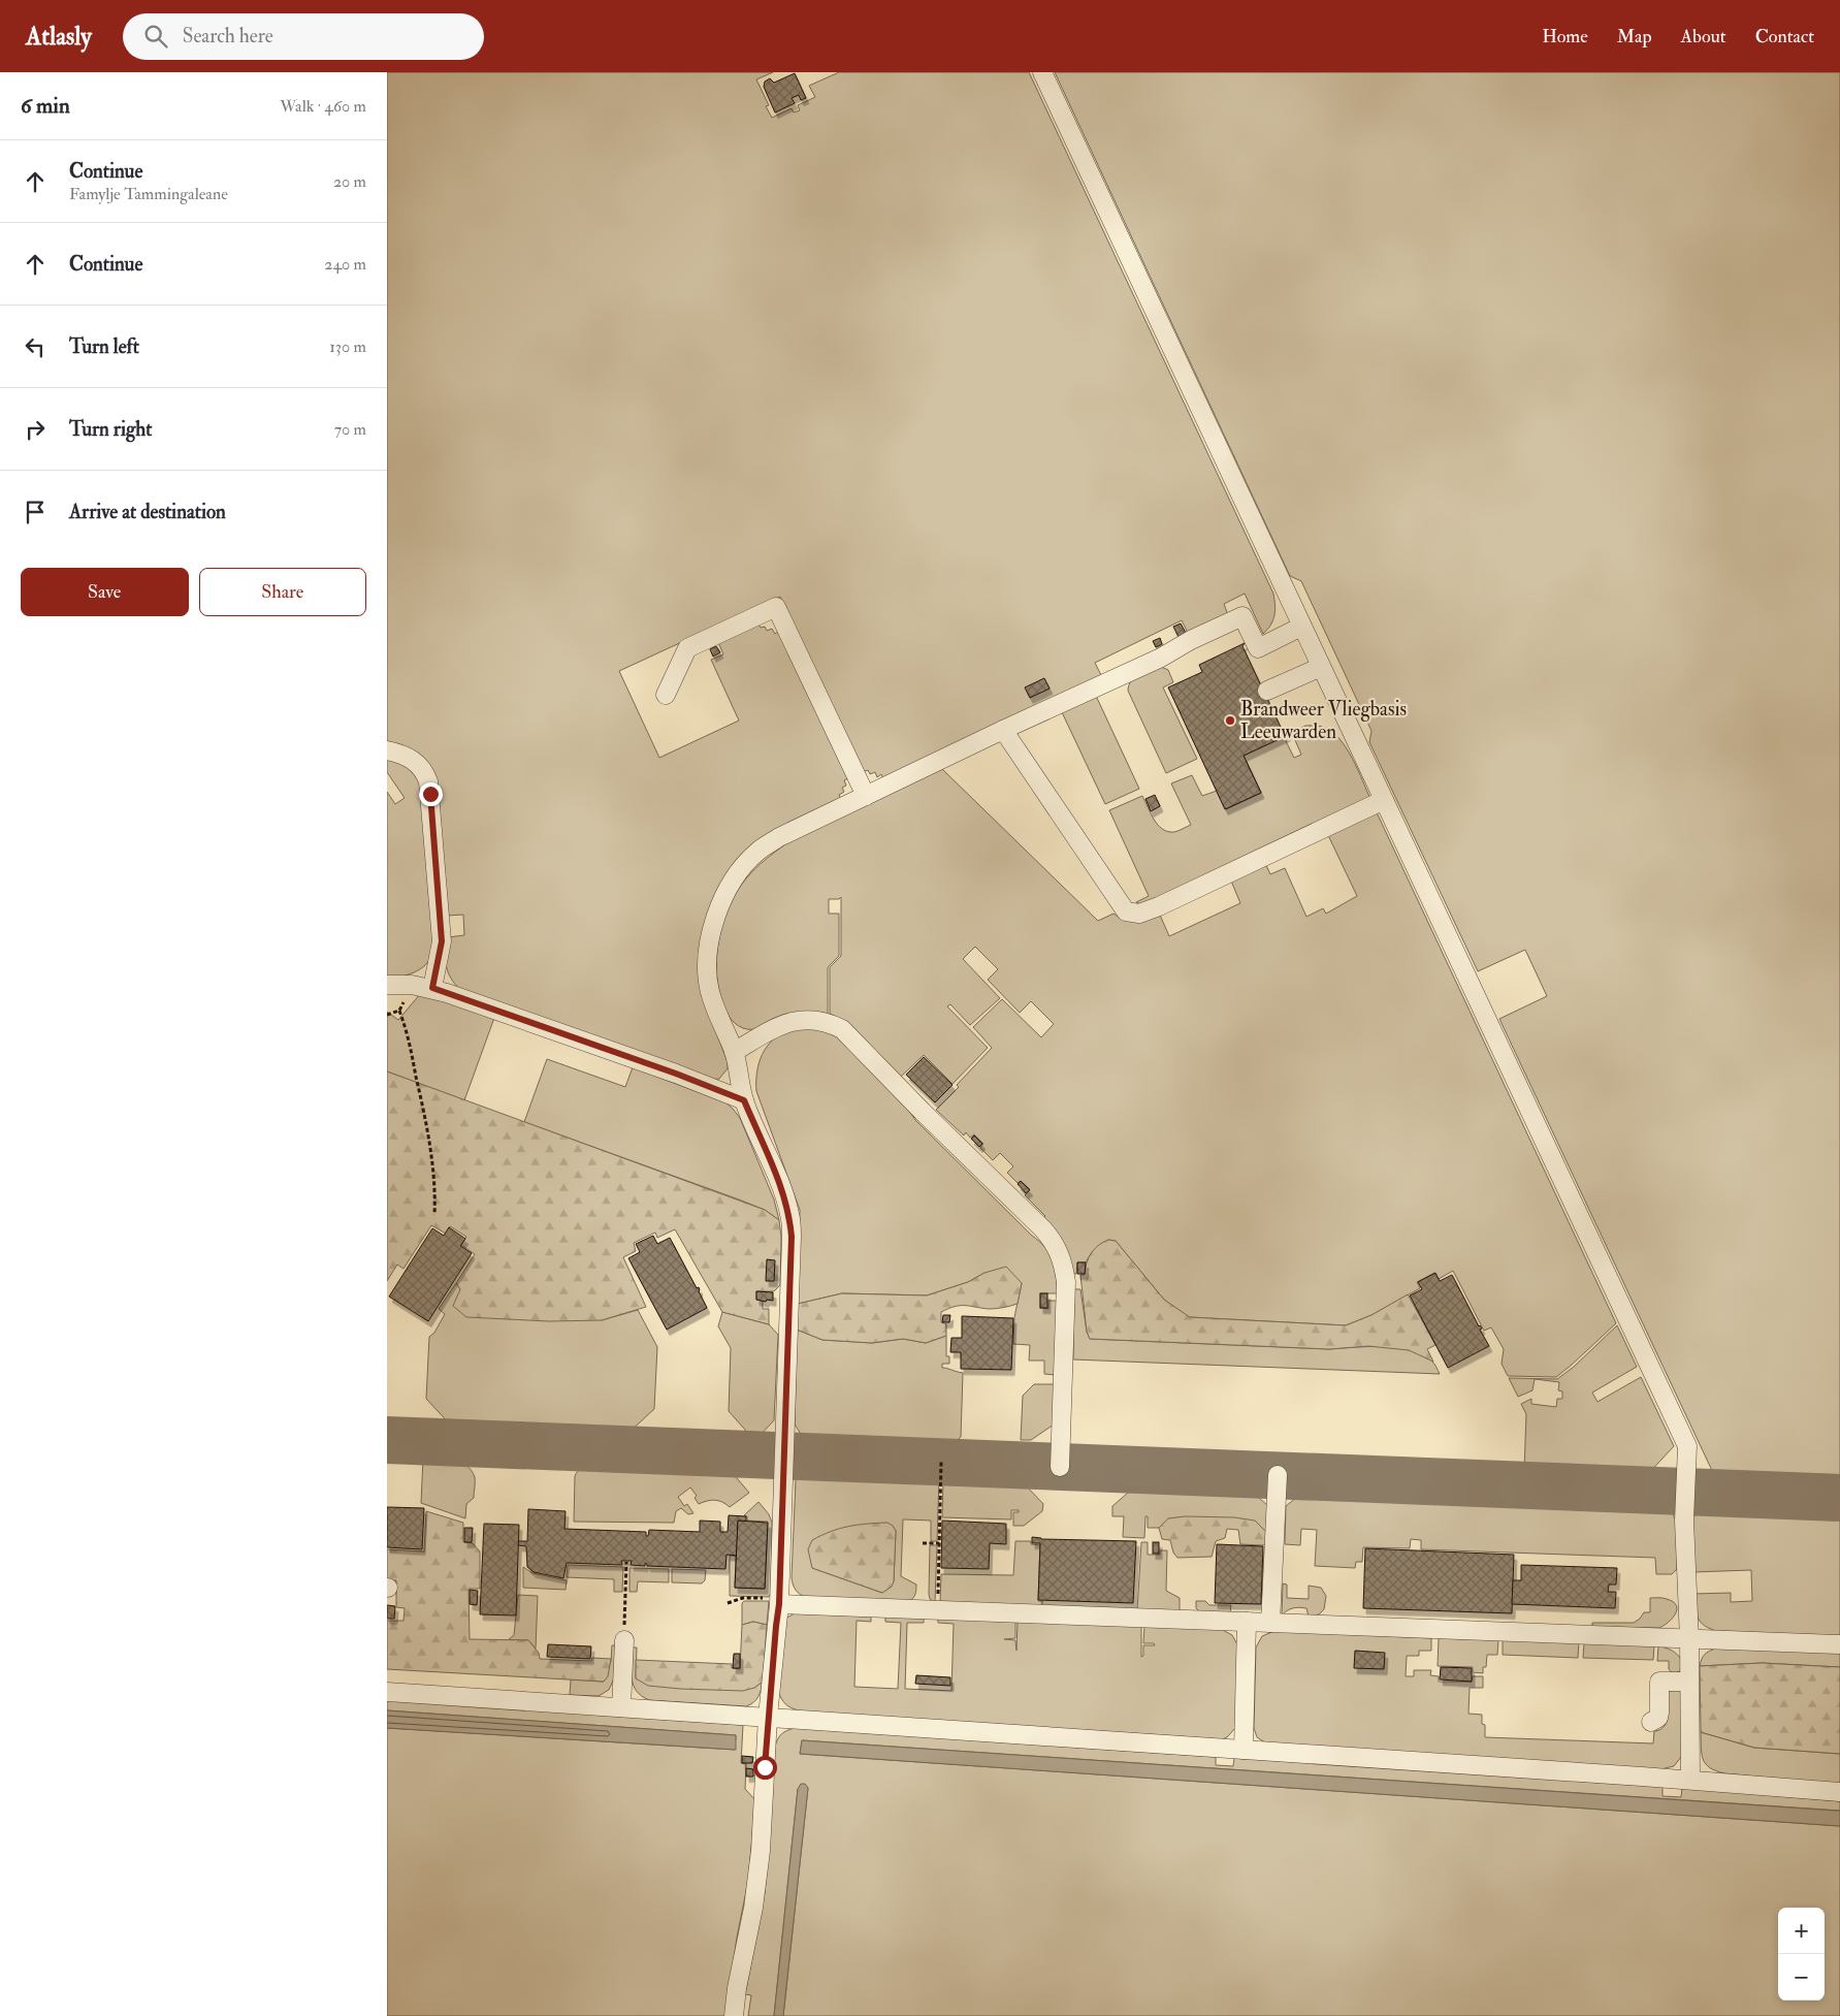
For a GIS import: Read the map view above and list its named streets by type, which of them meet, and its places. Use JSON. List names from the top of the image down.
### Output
{
  "places": ["Brandweer Vliegbasis Leeuwarden"],
  "page": {
    "header": "Atlasly",
    "search": "Search here",
    "nav": [
      "Home",
      "Map",
      "About",
      "Contact"
    ],
    "heading": ["6 min", "Walk · 460 m"],
    "list": [
      ["Continue", "Famylje Tammingaleane", "20 m"],
      ["Continue", "240 m"],
      ["Turn left", "130 m"],
      ["Turn right", "70 m"],
      "Arrive at destination"
    ],
    "buttons": ["Save", "Share"],
    "map_buttons": ["+", "−"]
  }
}
